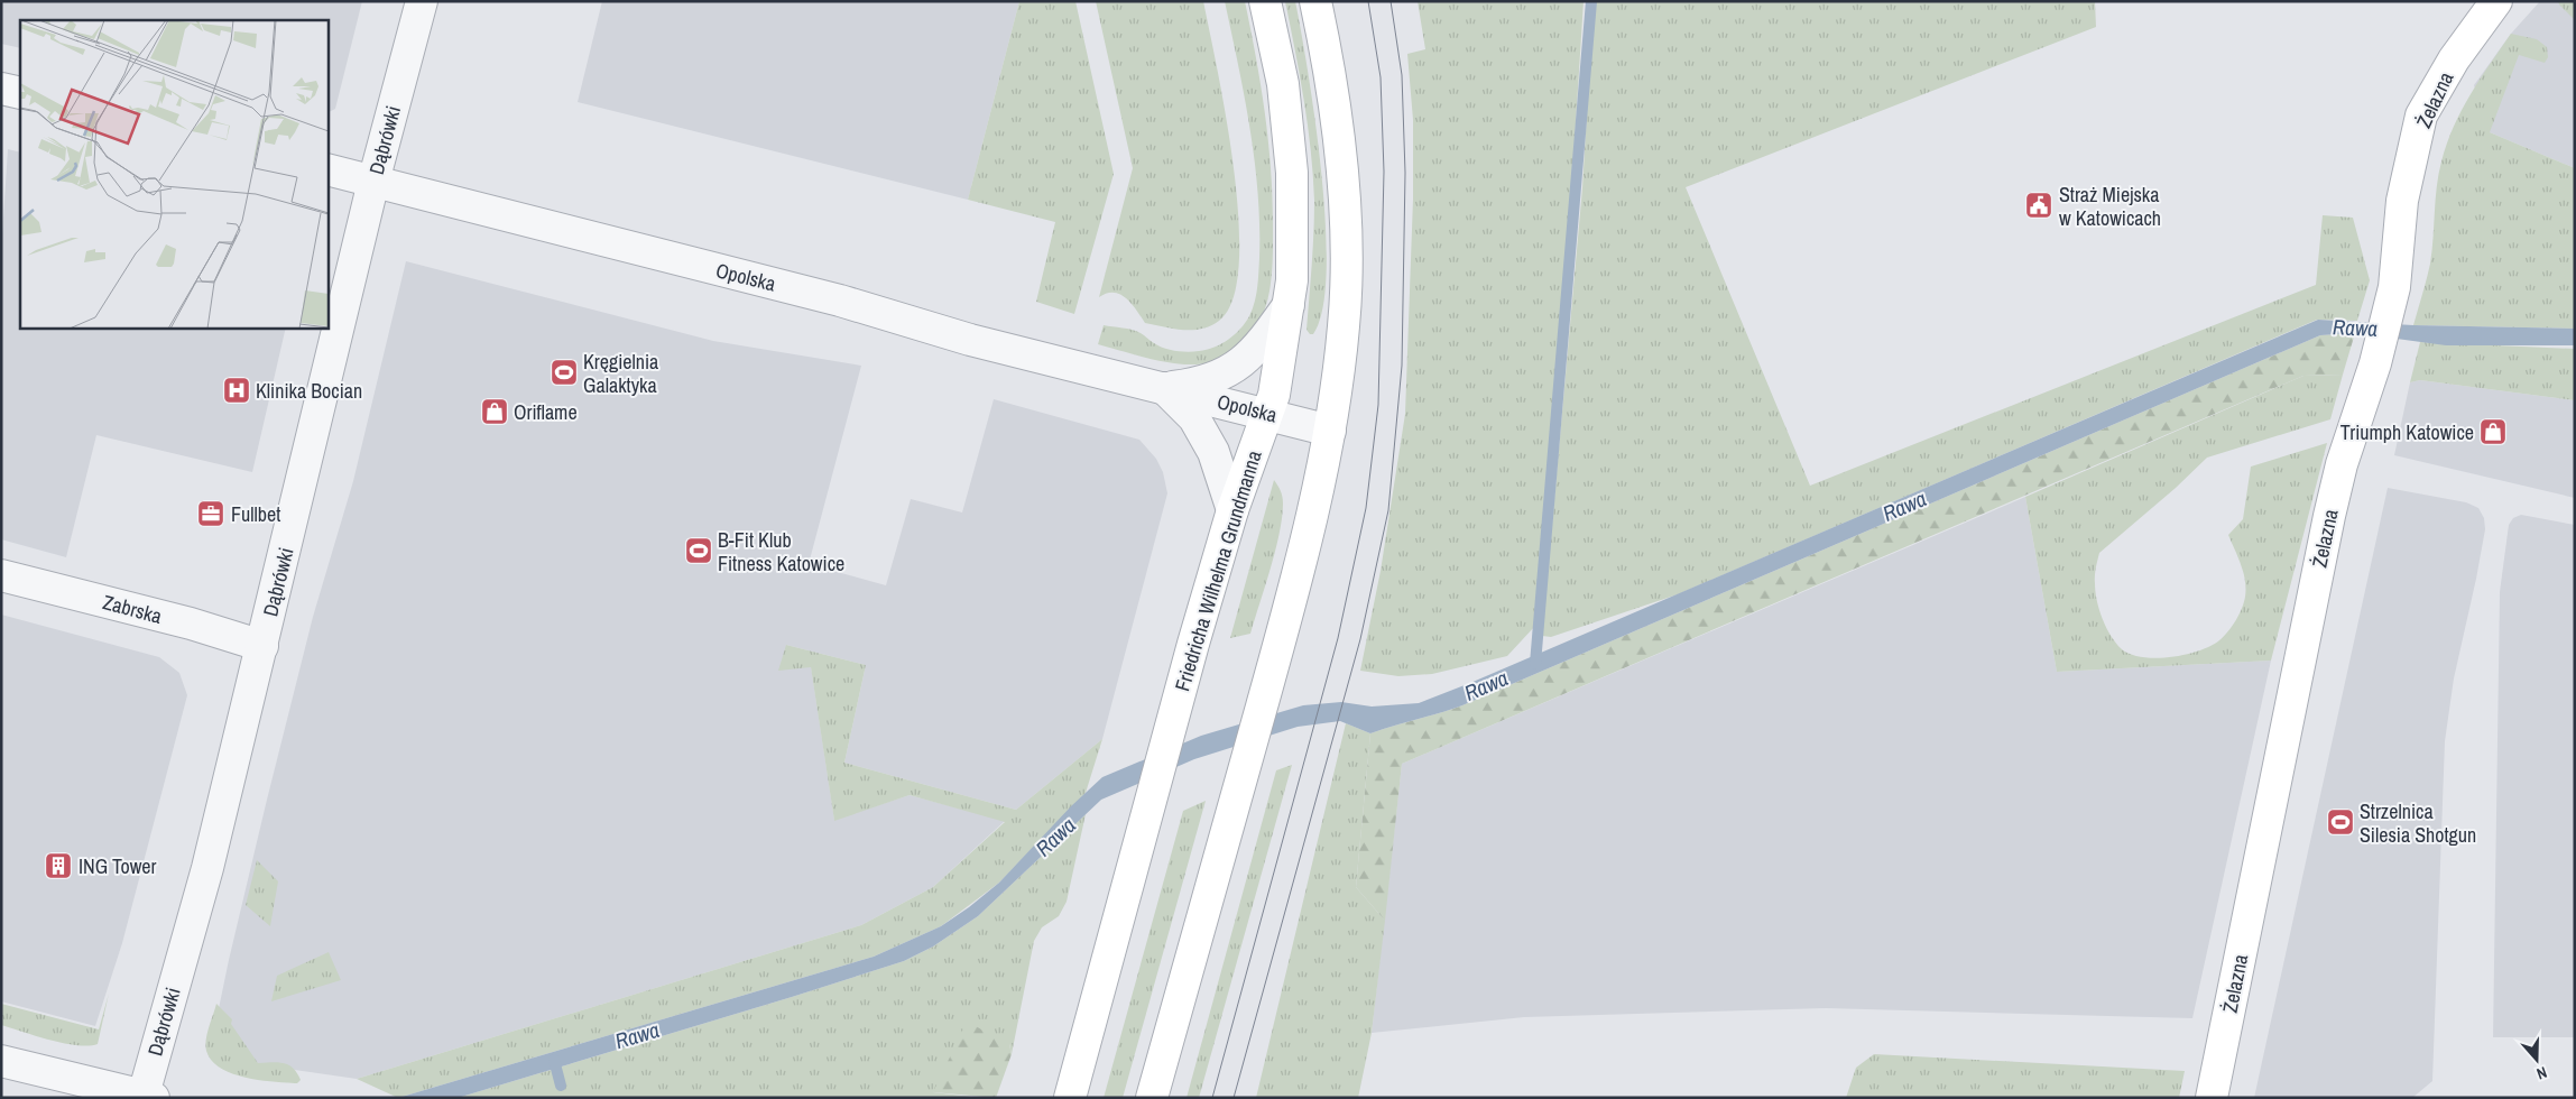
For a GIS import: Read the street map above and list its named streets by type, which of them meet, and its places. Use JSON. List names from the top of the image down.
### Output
{
  "streets": {
    "main road": ["Żelazna", "Friedricha Wilhelma Grundmanna"],
    "street": ["Dąbrówki", "Opolska", "Zabrska"]
  },
  "crossings": [
    ["Dąbrówki", "Opolska"],
    ["Dąbrówki", "Zabrska"],
    ["Opolska", "Friedricha Wilhelma Grundmanna"]
  ],
  "water": ["Rawa"],
  "places": {
    "public building": ["Straż Miejska w Katowicach"],
    "sports": ["Kręgielnia Galaktyka", "B-Fit Klub Fitness Katowice", "Strzelnica Silesia Shotgun"],
    "hospital": ["Klinika Bocian"],
    "shop": ["Oriflame", "Triumph Katowice"],
    "office": ["Fullbet"],
    "building": ["ING Tower"]
  },
  "north": "bottom"
}
